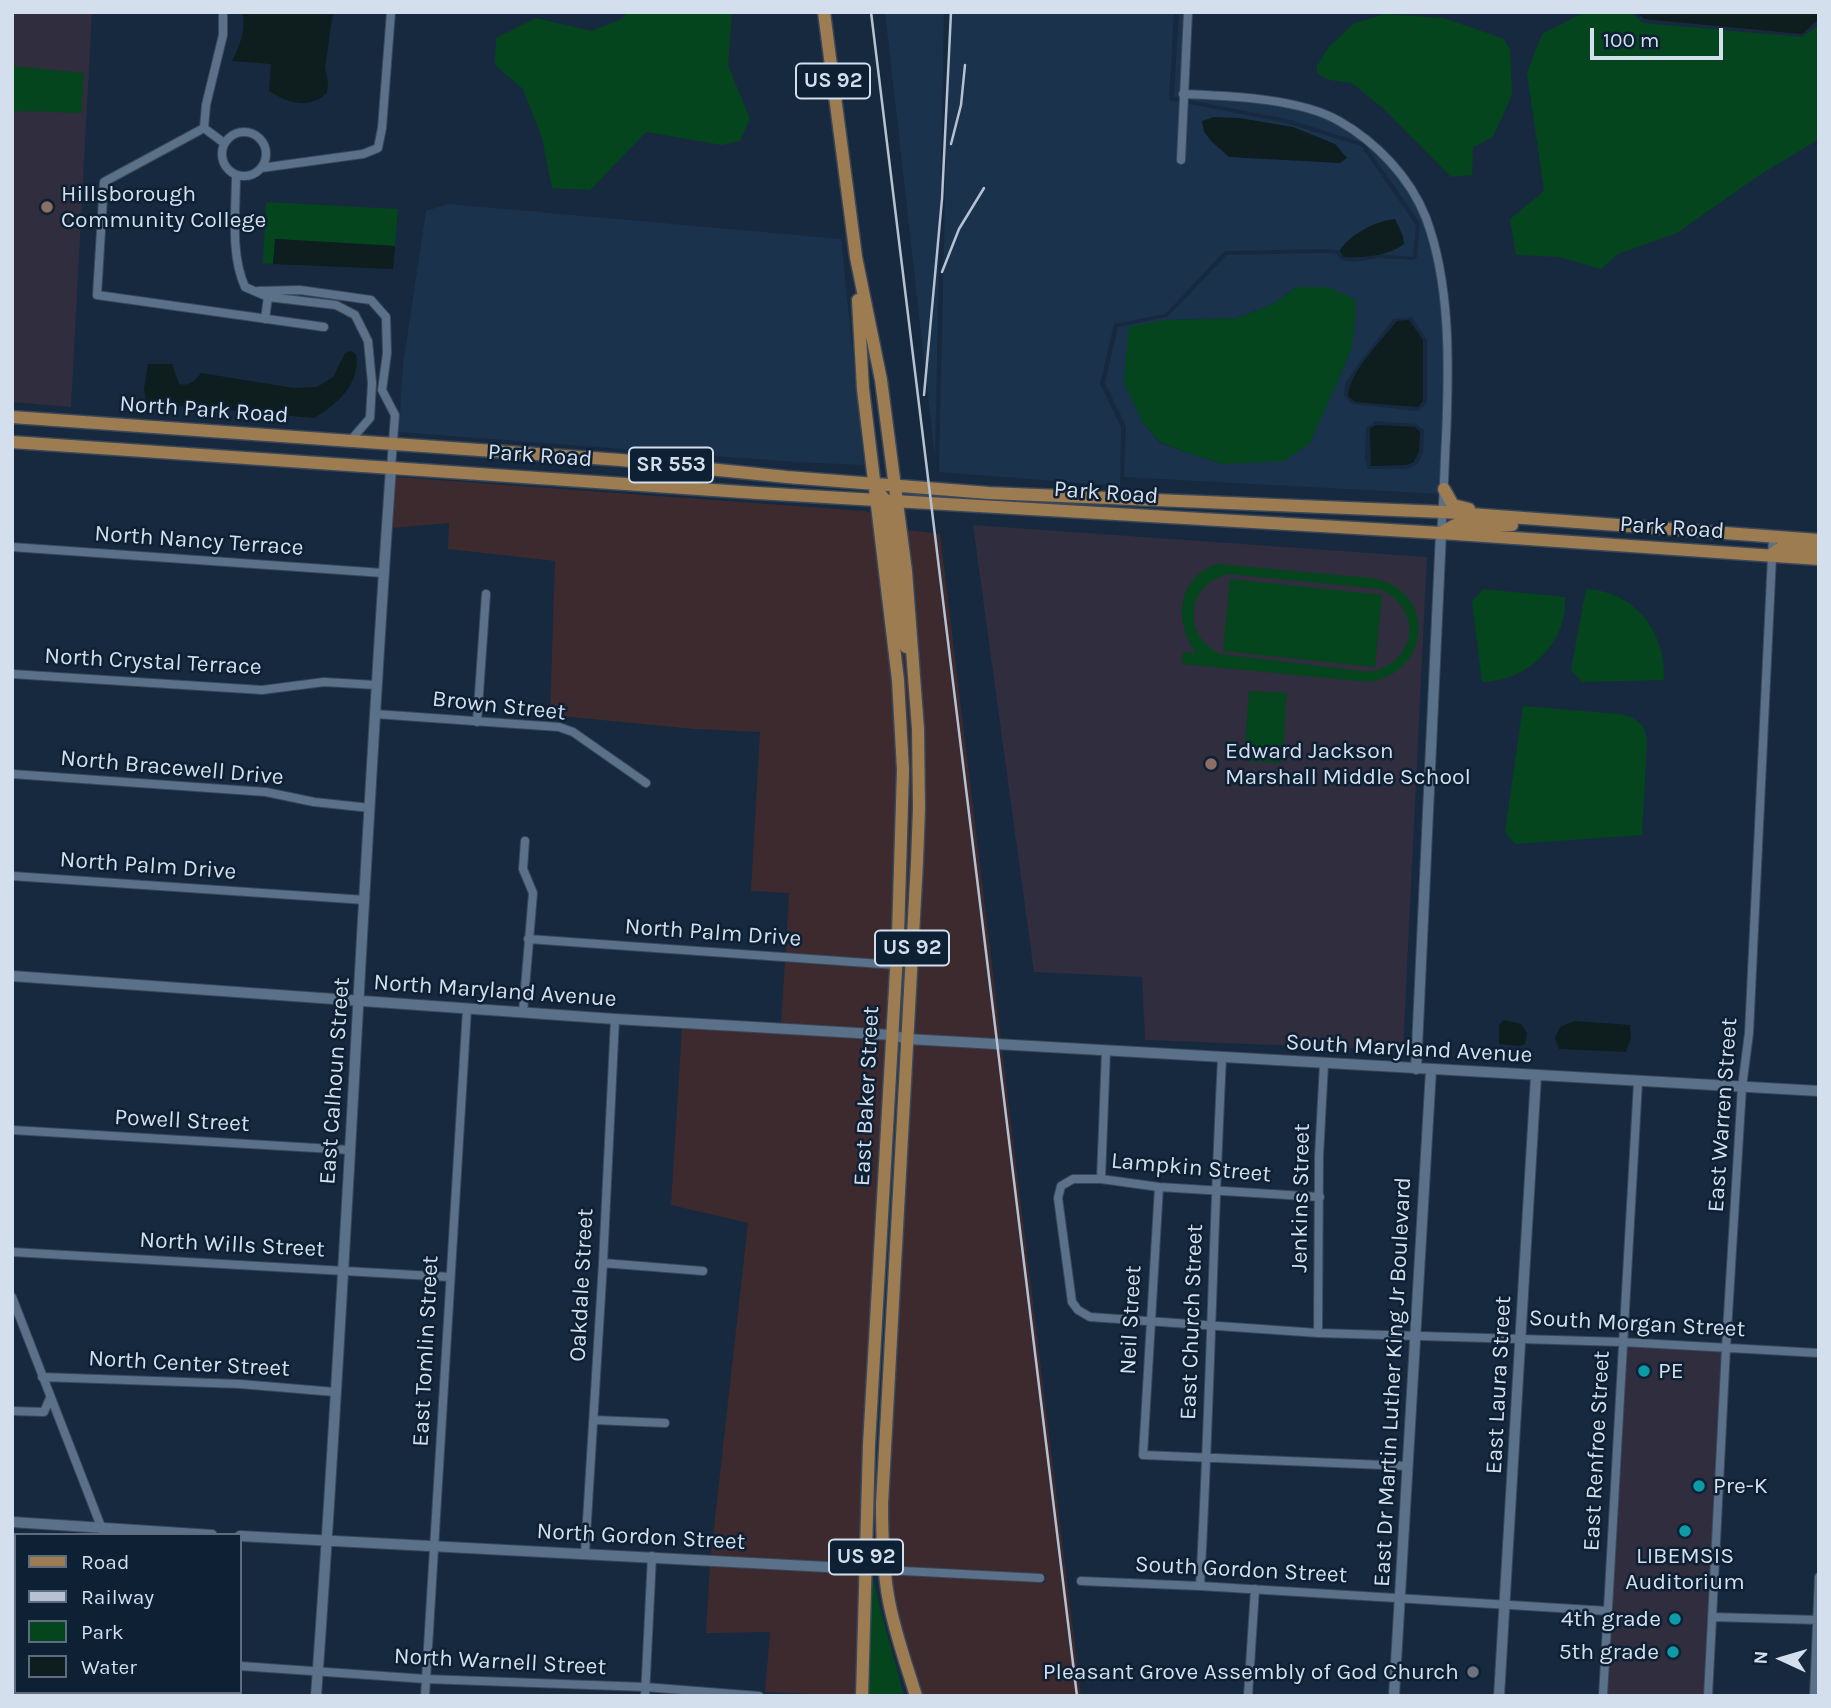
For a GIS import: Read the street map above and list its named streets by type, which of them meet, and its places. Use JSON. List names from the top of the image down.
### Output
{
  "streets": {
    "main road": [
      "US 92",
      "North Park Road",
      "Park Road",
      "SR 553",
      "East Baker Street"
    ],
    "street": [
      "North Nancy Terrace",
      "North Crystal Terrace",
      "Brown Street",
      "North Bracewell Drive",
      "North Palm Drive",
      "North Maryland Avenue",
      "South Maryland Avenue",
      "East Calhoun Street",
      "East Warren Street",
      "Powell Street",
      "Lampkin Street",
      "Jenkins Street",
      "North Wills Street",
      "Oakdale Street",
      "Neil Street",
      "East Church Street",
      "South Morgan Street",
      "East Tomlin Street",
      "North Center Street",
      "East Dr Martin Luther King Jr Boulevard",
      "East Laura Street",
      "East Renfroe Street",
      "North Gordon Street",
      "South Gordon Street",
      "North Warnell Street"
    ]
  },
  "crossings": [
    ["US 92", "Park Road"],
    ["US 92", "East Baker Street"],
    ["US 92", "North Gordon Street"],
    ["North Park Road", "Park Road"],
    ["North Park Road", "East Calhoun Street"],
    ["Park Road", "East Calhoun Street"],
    ["Park Road", "East Baker Street"],
    ["Park Road", "East Warren Street"],
    ["North Nancy Terrace", "East Calhoun Street"],
    ["North Crystal Terrace", "East Calhoun Street"],
    ["Brown Street", "East Calhoun Street"],
    ["North Bracewell Drive", "East Calhoun Street"],
    ["North Palm Drive", "East Calhoun Street"],
    ["North Palm Drive", "East Baker Street"],
    ["North Maryland Avenue", "South Maryland Avenue"],
    ["North Maryland Avenue", "East Calhoun Street"],
    ["North Maryland Avenue", "East Baker Street"],
    ["North Maryland Avenue", "Oakdale Street"],
    ["North Maryland Avenue", "East Tomlin Street"],
    ["South Maryland Avenue", "East Baker Street"],
    ["South Maryland Avenue", "East Warren Street"],
    ["South Maryland Avenue", "Jenkins Street"],
    ["South Maryland Avenue", "East Church Street"],
    ["South Maryland Avenue", "East Dr Martin Luther King Jr Boulevard"],
    ["South Maryland Avenue", "East Laura Street"],
    ["South Maryland Avenue", "East Renfroe Street"],
    ["East Calhoun Street", "Powell Street"],
    ["East Calhoun Street", "North Wills Street"],
    ["East Calhoun Street", "North Center Street"],
    ["East Calhoun Street", "North Gordon Street"],
    ["East Calhoun Street", "North Warnell Street"],
    ["East Baker Street", "North Gordon Street"],
    ["East Warren Street", "South Morgan Street"],
    ["Lampkin Street", "Jenkins Street"],
    ["Lampkin Street", "Neil Street"],
    ["Lampkin Street", "East Church Street"],
    ["Lampkin Street", "South Morgan Street"],
    ["Jenkins Street", "South Morgan Street"],
    ["North Wills Street", "East Tomlin Street"],
    ["Oakdale Street", "North Gordon Street"],
    ["Neil Street", "East Church Street"],
    ["Neil Street", "South Morgan Street"],
    ["East Church Street", "South Morgan Street"],
    ["East Church Street", "South Gordon Street"],
    ["South Morgan Street", "East Dr Martin Luther King Jr Boulevard"],
    ["South Morgan Street", "East Laura Street"],
    ["South Morgan Street", "East Renfroe Street"],
    ["East Tomlin Street", "North Gordon Street"],
    ["East Tomlin Street", "North Warnell Street"],
    ["East Dr Martin Luther King Jr Boulevard", "South Gordon Street"],
    ["East Laura Street", "South Gordon Street"],
    ["East Renfroe Street", "South Gordon Street"]
  ],
  "places": [
    "Hillsborough Community College",
    "Edward Jackson Marshall Middle School",
    "PE",
    "Pre-K",
    "LIBEMSIS Auditorium",
    "4th grade",
    "5th grade",
    "Pleasant Grove Assembly of God Church"
  ],
  "legend": [
    "Road",
    "Railway",
    "Park",
    "Water"
  ],
  "scale_bar": "100 m",
  "north": "left"
}
